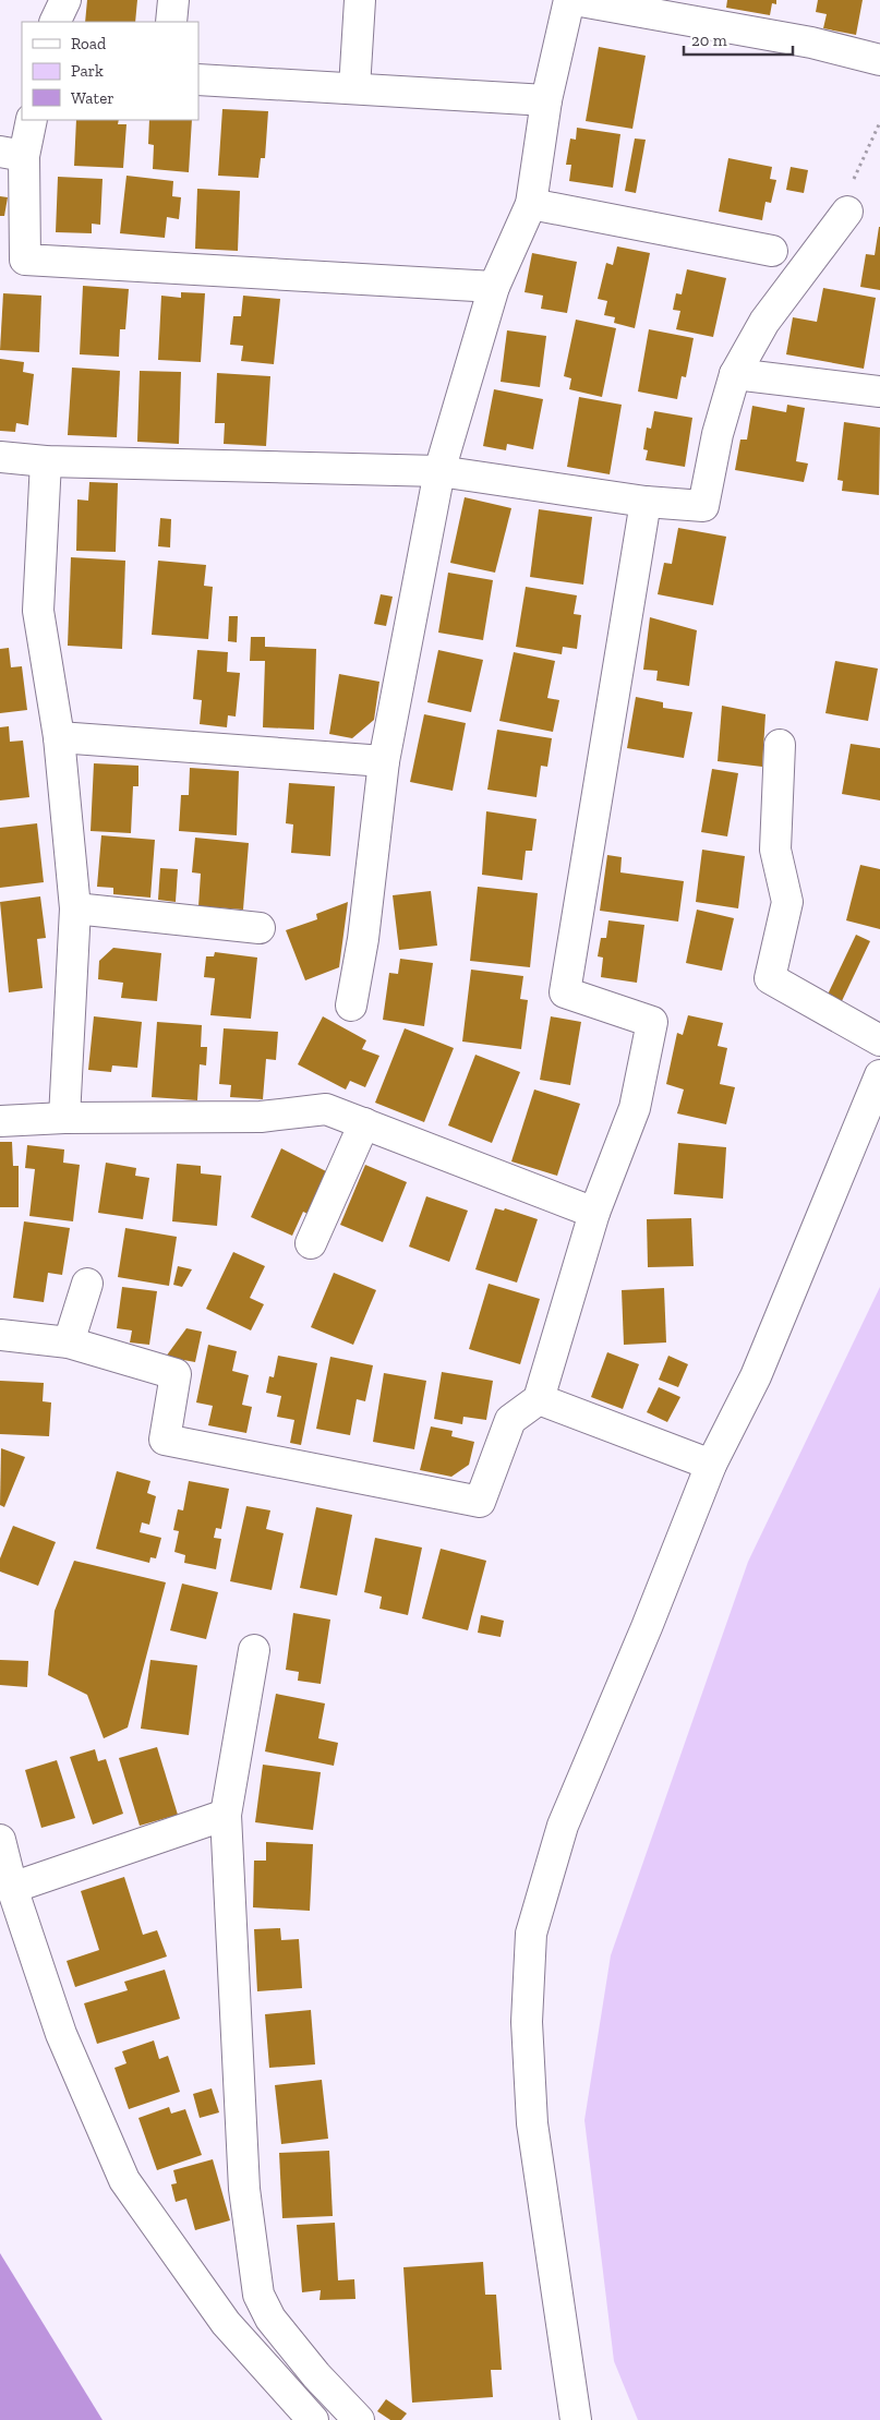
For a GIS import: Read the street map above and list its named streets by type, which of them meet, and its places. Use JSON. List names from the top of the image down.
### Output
{
  "legend": ["Road", "Park", "Water"],
  "scale_bar": "20 m"
}
